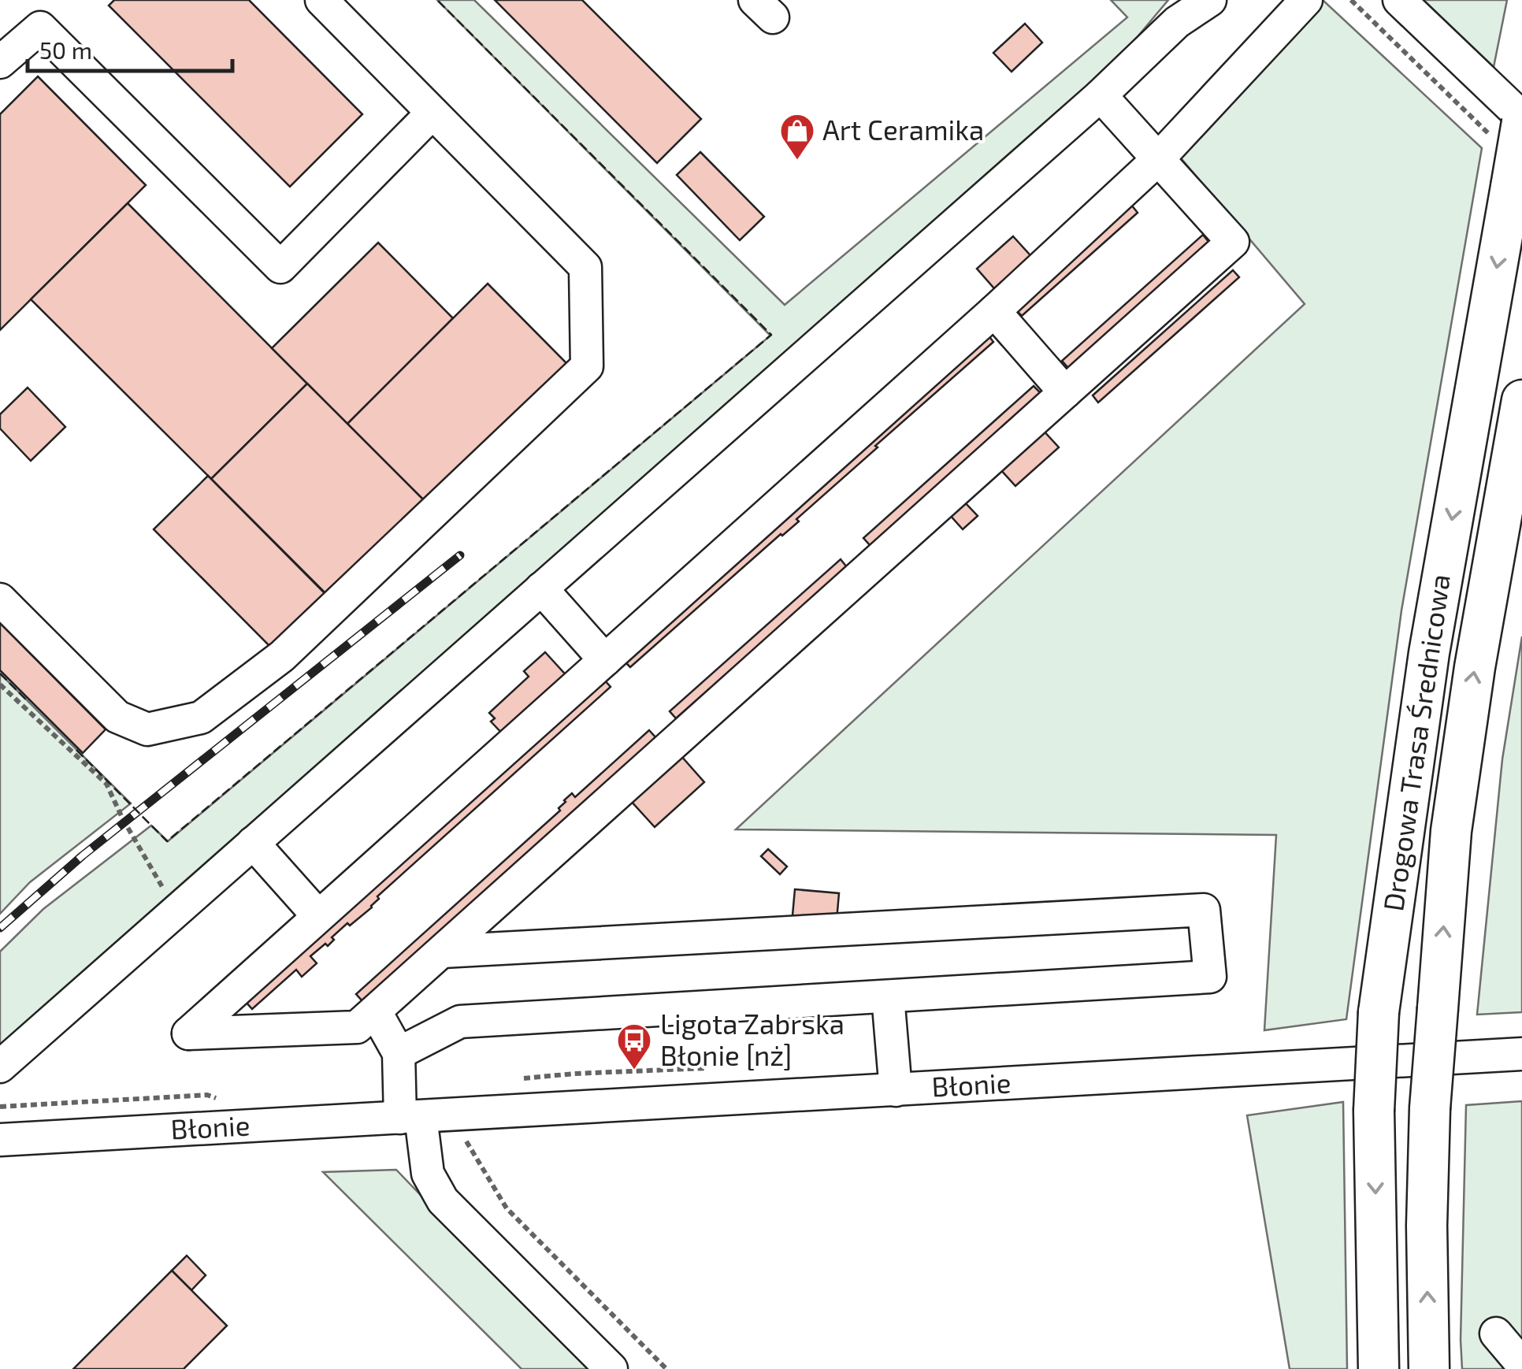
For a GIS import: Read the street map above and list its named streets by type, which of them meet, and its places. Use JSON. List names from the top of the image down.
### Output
{
  "streets": {
    "main road": ["Drogowa Trasa Średnicowa"],
    "street": ["Błonie"]
  },
  "places": {
    "shop": ["Art Ceramika"],
    "bus stop": ["Ligota Zabrska Błonie [nż]"]
  },
  "scale_bar": "50 m"
}
